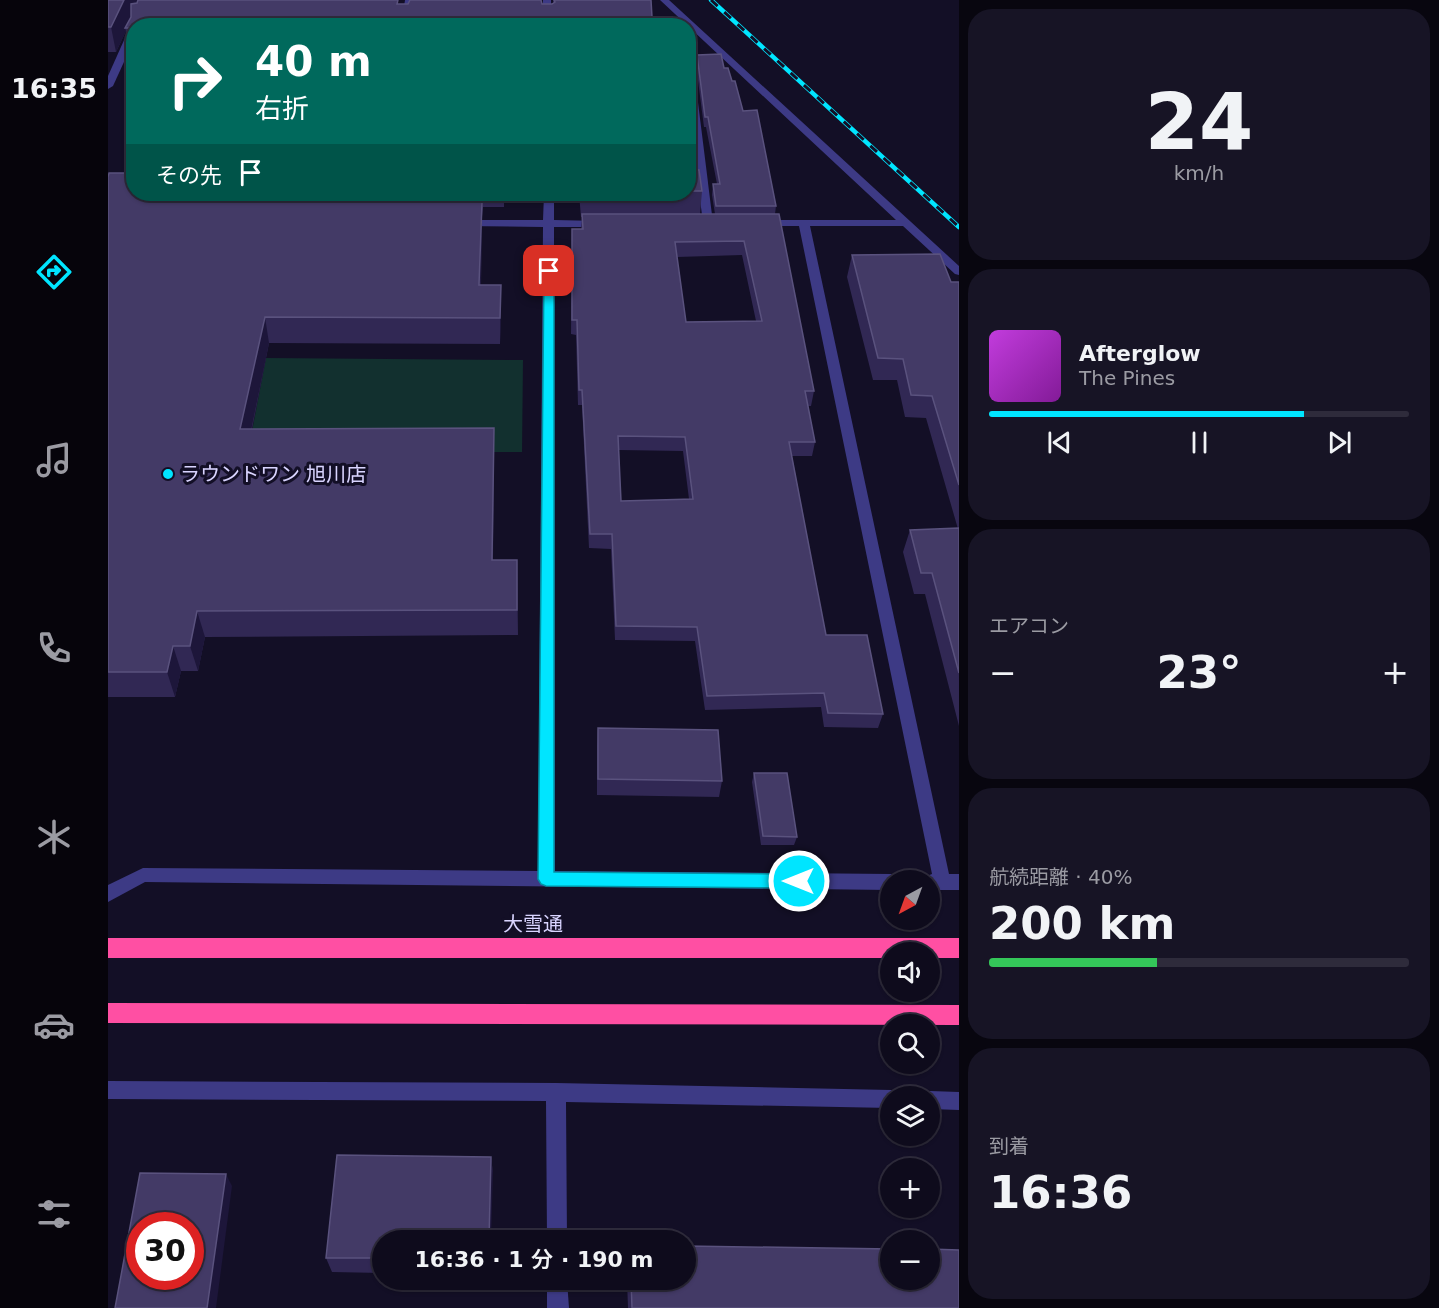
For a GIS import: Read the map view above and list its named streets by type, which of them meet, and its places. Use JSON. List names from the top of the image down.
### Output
{
  "streets": {
    "highway": ["大雪通"]
  },
  "places": ["ラウンドワン 旭川店"],
  "north": "bottom left",
  "page": {
    "tabs": "16:35",
    "tile": [
      ["24", "km/h"],
      "エアコン",
      ["航続距離 · 40%", "200 km"],
      ["到着", "16:36"]
    ],
    "turn": ["40 m", "右折"],
    "then": "その先",
    "song": ["Afterglow", "The Pines"],
    "heat": ["−", "23°", "+"],
    "map_buttons": ["+", "−"],
    "limit": "30",
    "trip": "16:36 · 1 分 · 190 m"
  }
}
